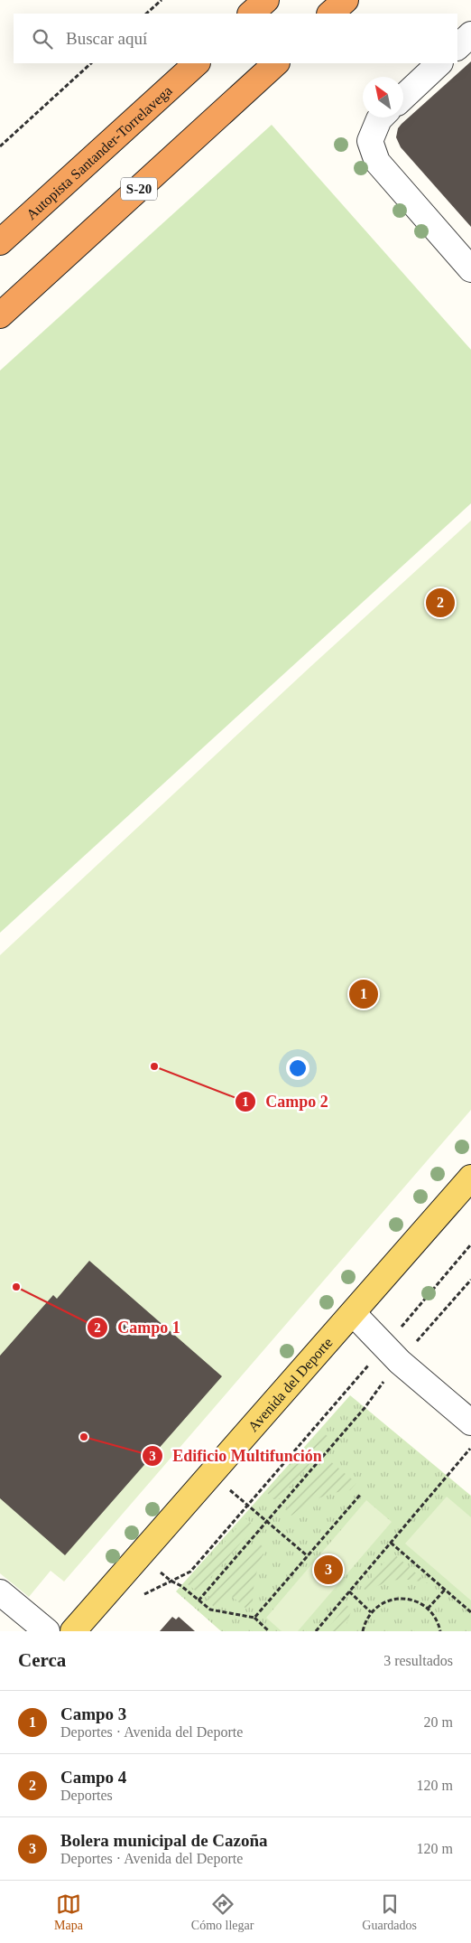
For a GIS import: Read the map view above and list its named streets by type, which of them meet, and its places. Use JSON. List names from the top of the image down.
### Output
{
  "streets": {
    "highway": ["Autopista Santander-Torrelavega", "S-20"],
    "main road": ["Avenida del Deporte"]
  },
  "places": ["Campo 2", "Campo 1", "Edificio Multifunción"],
  "north": "top left",
  "page": {
    "search": "Buscar aquí",
    "pins": ["2", "1", "3"],
    "heading": ["Cerca", "3 resultados"],
    "list": [
      {
        "mark": "1",
        "name": "Campo 3",
        "note": "Deportes · Avenida del Deporte",
        "value": "20 m"
      },
      {
        "mark": "2",
        "name": "Campo 4",
        "note": "Deportes",
        "value": "120 m"
      },
      {
        "mark": "3",
        "name": "Bolera municipal de Cazoña",
        "note": "Deportes · Avenida del Deporte",
        "value": "120 m"
      }
    ],
    "nav": ["Mapa", "Cómo llegar", "Guardados"]
  }
}
